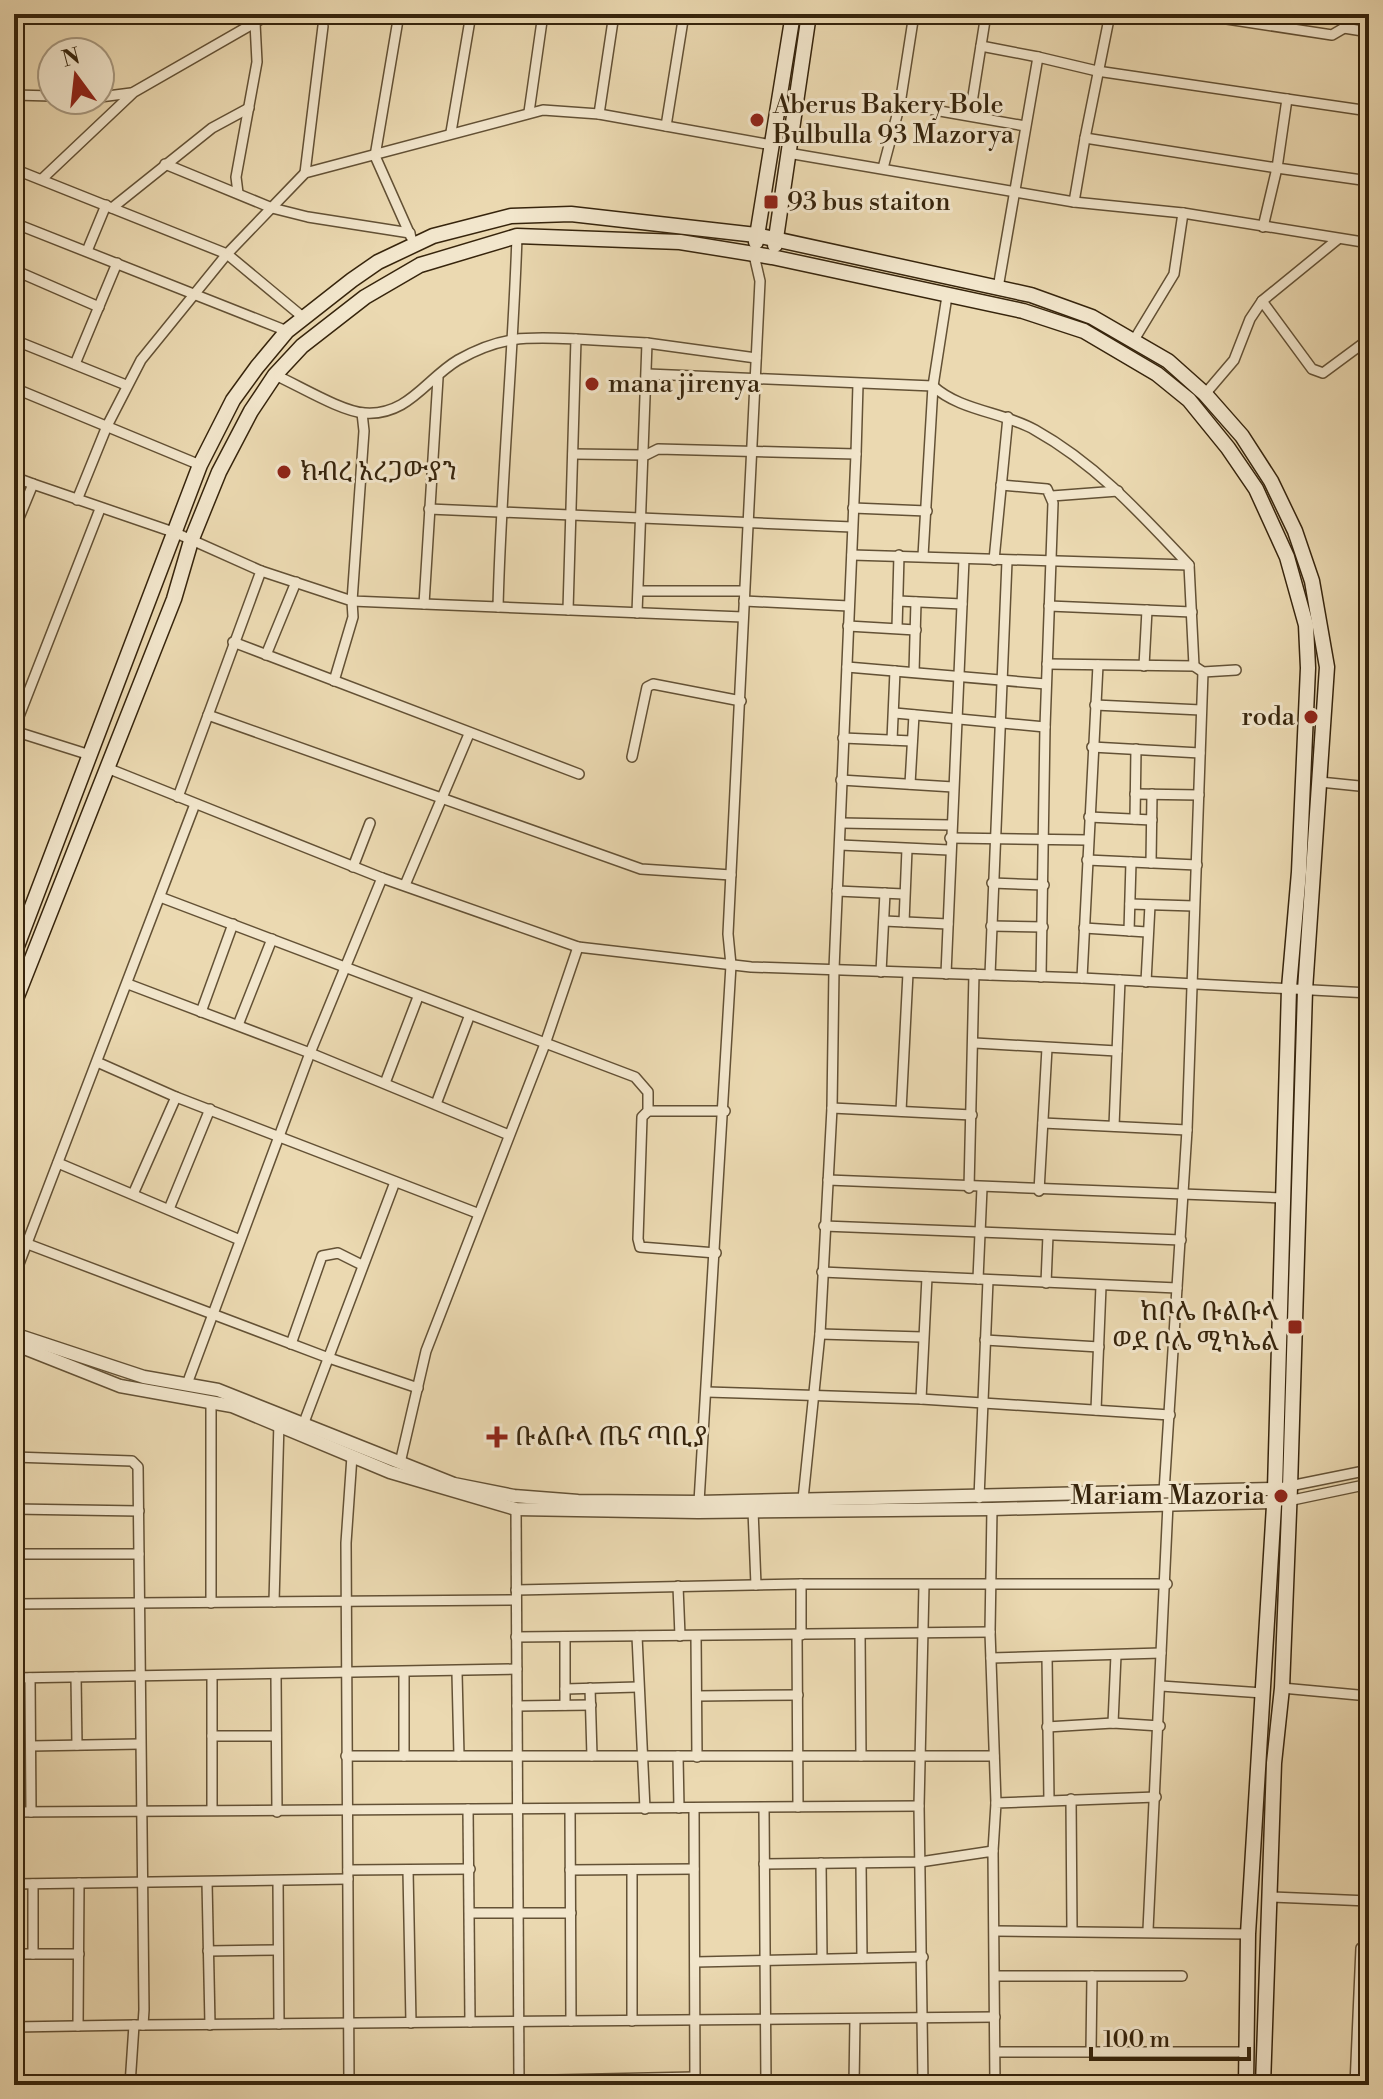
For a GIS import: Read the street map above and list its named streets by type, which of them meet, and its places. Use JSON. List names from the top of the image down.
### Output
{
  "places": {
    "other": [
      "Aberus Bakery Bole Bulbulla 93 Mazorya",
      "mana jirenya",
      "ክብረ አረጋውያን",
      "roda",
      "Mariam Mazoria"
    ],
    "transit": ["93 bus staiton", "ከቦሌ ቡልቡላ ወደ ቦሌ ሚካኤል"],
    "health": ["ቡልቡላ ጤና ጣቢያ"]
  },
  "scale_bar": "100 m",
  "north": "top"
}
